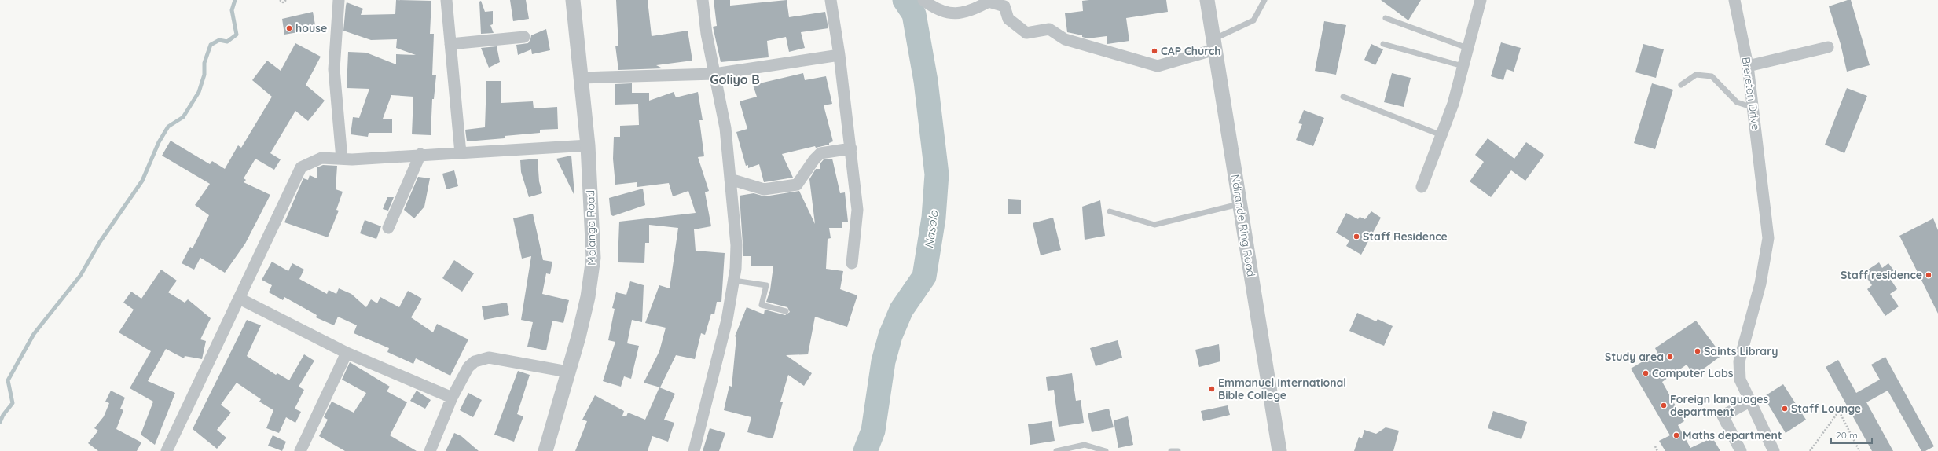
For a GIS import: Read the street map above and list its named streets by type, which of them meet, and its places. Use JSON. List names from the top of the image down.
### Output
{
  "streets": {
    "street": ["Brereton Drive", "Ndirande Ring Road", "Malanga Road"]
  },
  "districts": ["Goliyo B"],
  "water": ["Nasolo"],
  "places": [
    "house",
    "CAP Church",
    "Staff Residence",
    "Staff residence",
    "Saints Library",
    "Study area",
    "Computer Labs",
    "Emmanuel International Bible College",
    "Foreign languages department",
    "Staff Lounge",
    "Maths department"
  ],
  "scale_bar": "20 m"
}
